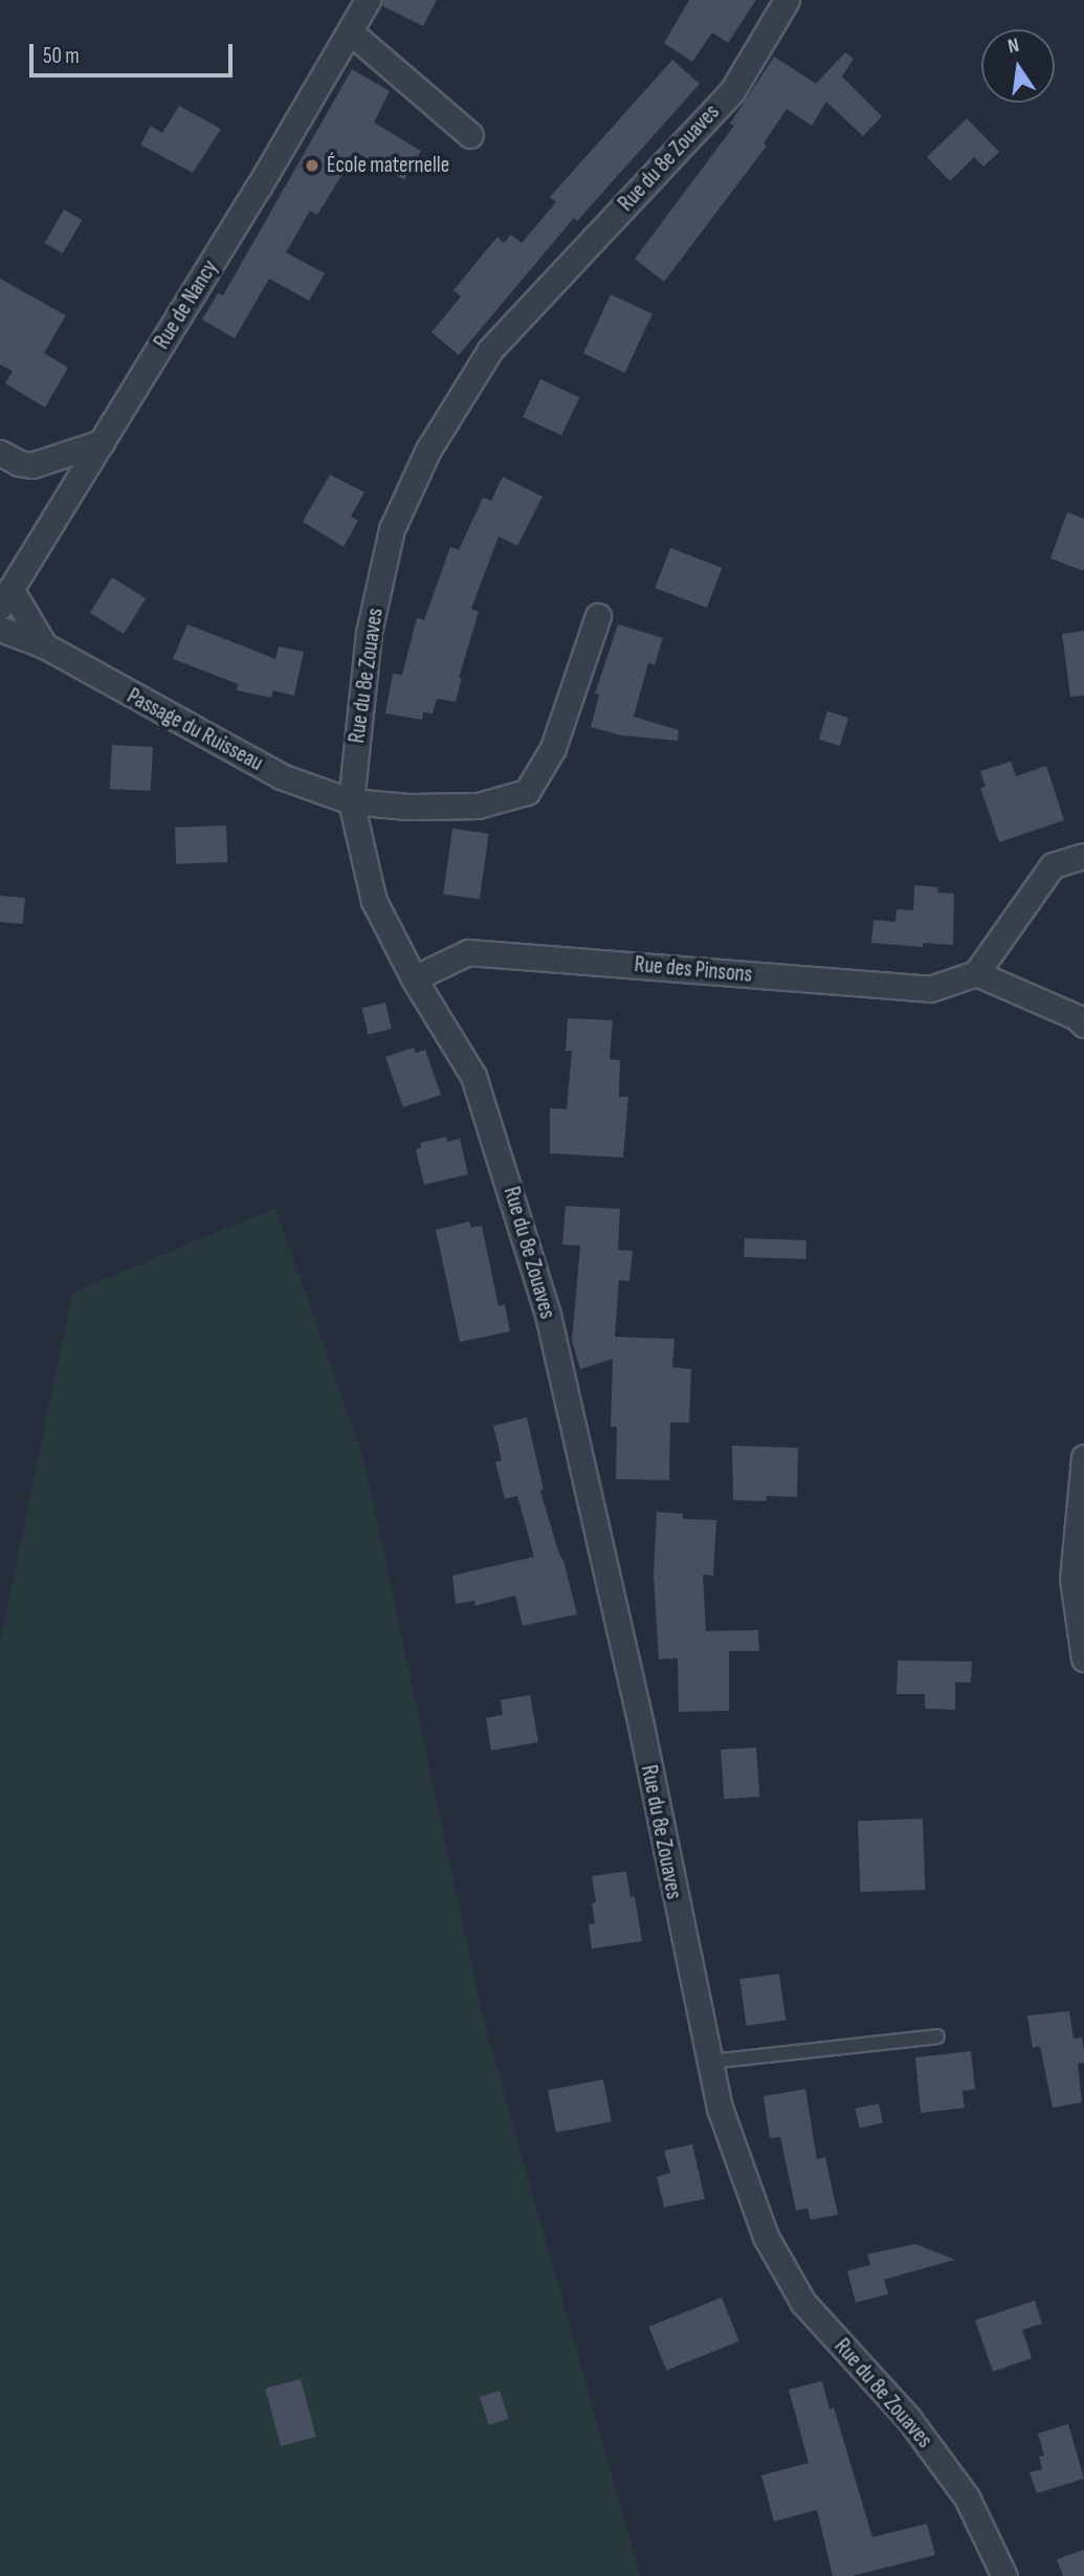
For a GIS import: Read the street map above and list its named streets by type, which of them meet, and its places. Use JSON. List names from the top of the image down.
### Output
{
  "streets": {
    "street": [
      "Rue du 8e Zouaves",
      "Rue de Nancy",
      "Passage du Ruisseau",
      "Rue des Pinsons"
    ]
  },
  "crossings": [
    ["Rue du 8e Zouaves", "Passage du Ruisseau"],
    ["Rue du 8e Zouaves", "Rue des Pinsons"]
  ],
  "places": ["École maternelle"],
  "scale_bar": "50 m",
  "north": "top"
}
